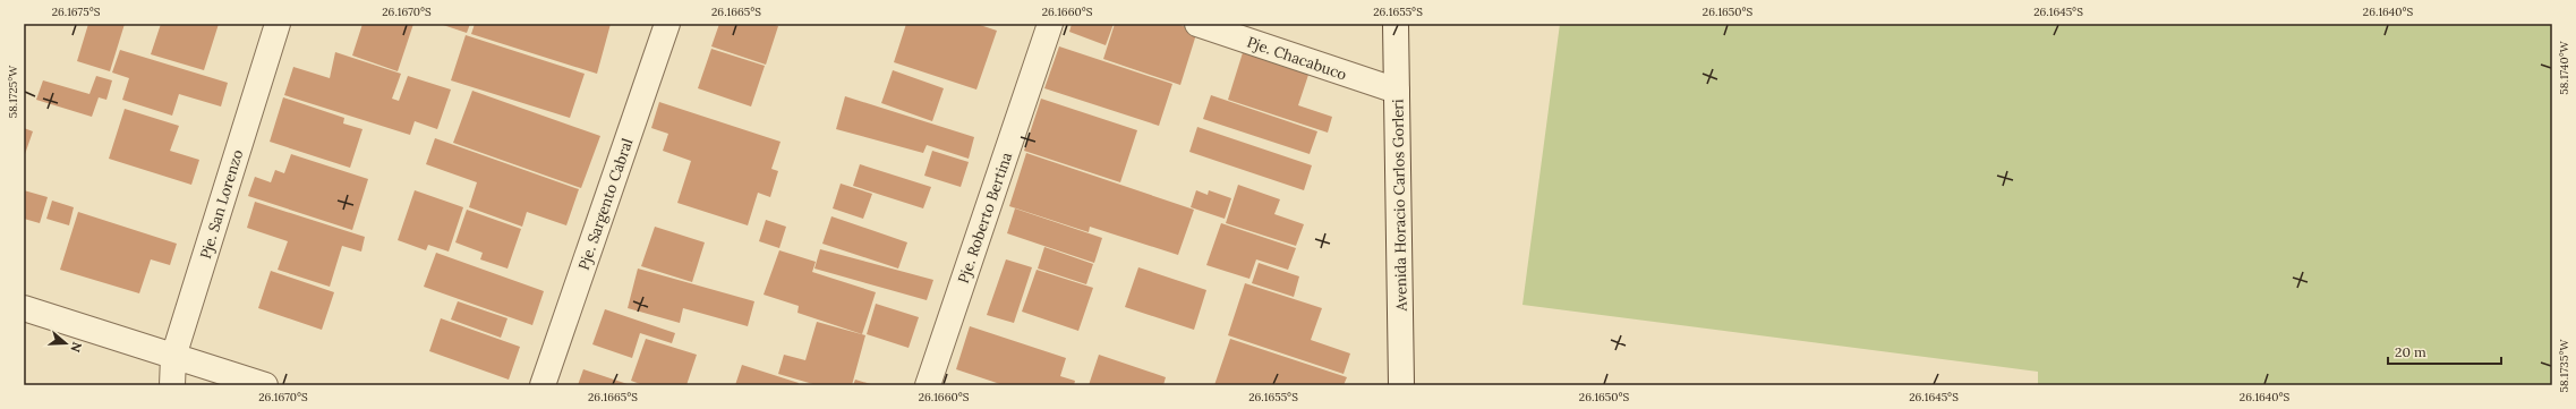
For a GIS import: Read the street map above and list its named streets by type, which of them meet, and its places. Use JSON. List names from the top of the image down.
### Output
{
  "streets": {
    "street": [
      "Pje. Chacabuco",
      "Pje. San Lorenzo",
      "Pje. Sargento Cabral",
      "Avenida Horacio Carlos Gorleri",
      "Pje. Roberto Bertina"
    ]
  },
  "crossings": [
    ["Pje. Chacabuco", "Avenida Horacio Carlos Gorleri"]
  ],
  "scale_bar": "20 m",
  "north": "right",
  "coordinates": [
    "26.1675°S",
    "26.1670°S",
    "26.1665°S",
    "26.1660°S",
    "26.1655°S",
    "26.1650°S",
    "26.1645°S",
    "26.1640°S",
    "58.1740°W",
    "58.1725°W",
    "58.1735°W"
  ]
}
